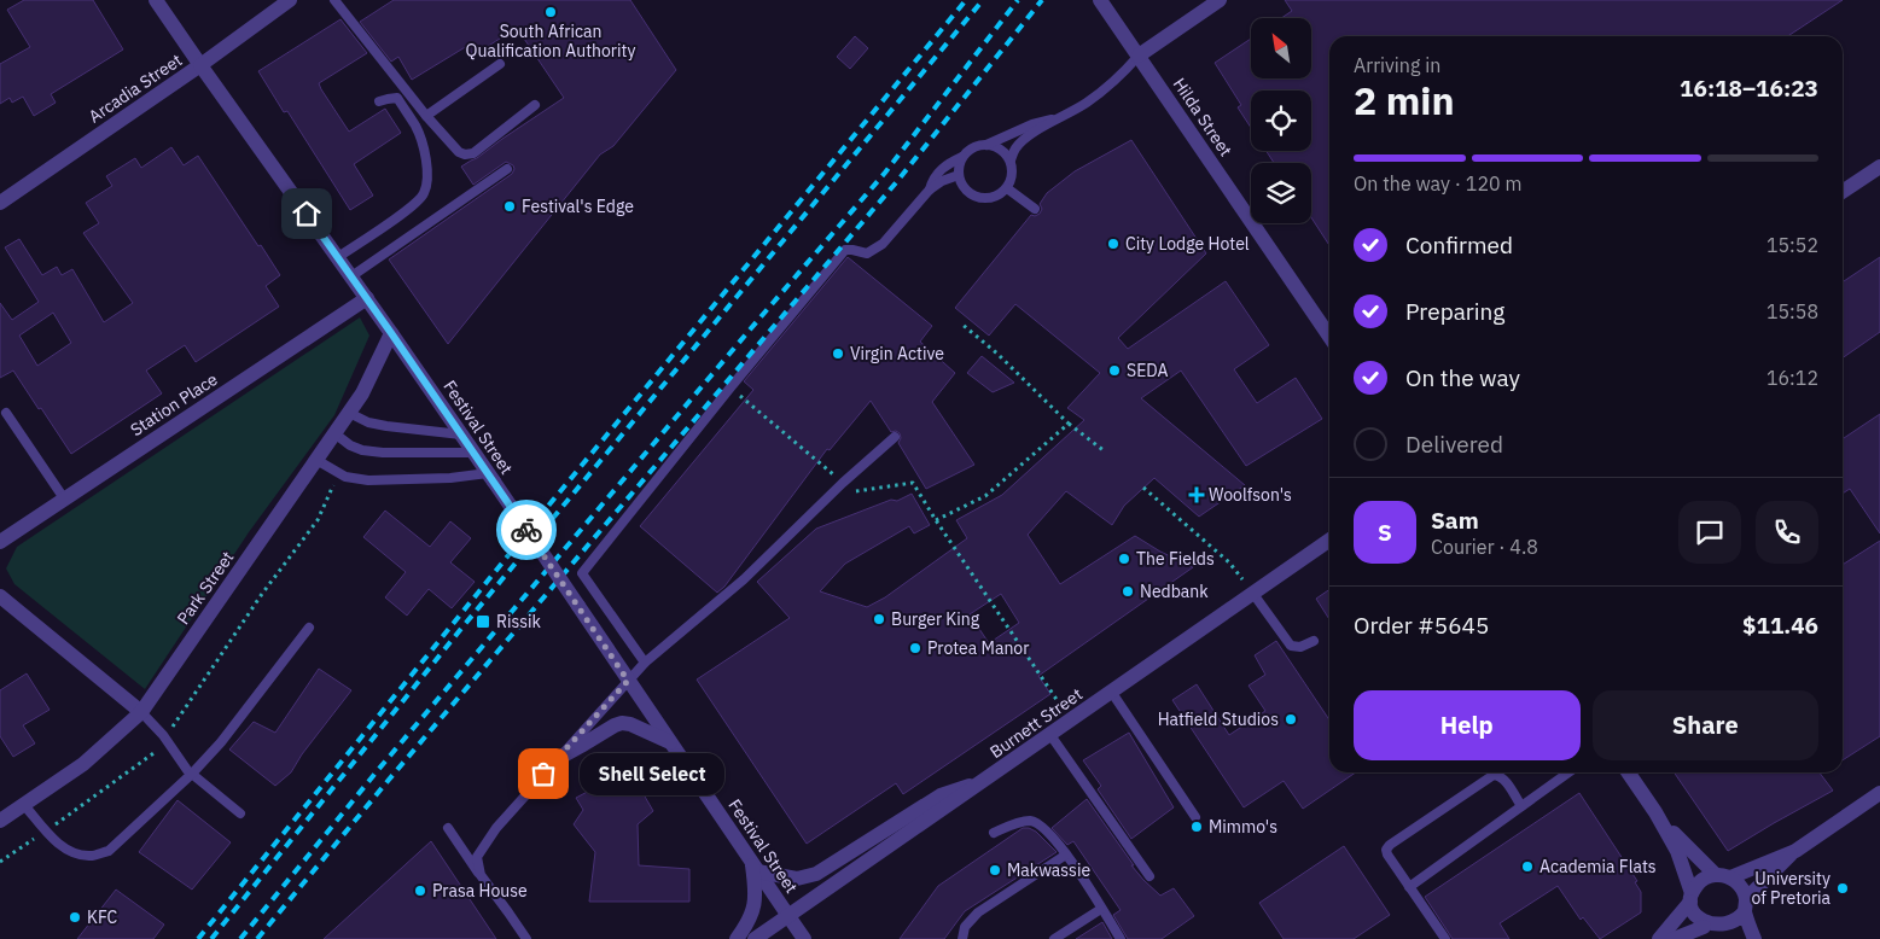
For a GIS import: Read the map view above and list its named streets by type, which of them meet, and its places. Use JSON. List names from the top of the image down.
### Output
{
  "streets": {
    "street": [
      "Arcadia Street",
      "Hilda Street",
      "Station Place",
      "Festival Street",
      "Park Street",
      "Burnett Street"
    ]
  },
  "crossings": [
    ["Arcadia Street", "Festival Street"],
    ["Station Place", "Festival Street"],
    ["Festival Street", "Park Street"],
    ["Festival Street", "Burnett Street"]
  ],
  "places": {
    "other": [
      "South African Qualification Authority",
      "Festival's Edge",
      "City Lodge Hotel",
      "Virgin Active",
      "SEDA",
      "The Fields",
      "Nedbank",
      "Burger King",
      "Protea Manor",
      "Hatfield Studios",
      "Shell Select",
      "Mimmo's",
      "Academia Flats",
      "Makwassie",
      "University of Pretoria",
      "Prasa House",
      "KFC"
    ],
    "health": ["Woolfson's"],
    "transit": ["Rissik"]
  },
  "north": "top left",
  "page": {
    "heading": ["2 min", "Arriving in", "16:18–16:23"],
    "panel": [
      "Sam",
      "Courier · 4.8",
      "Order #5645",
      "$11.46"
    ],
    "bar": "On the way · 120 m",
    "list": [
      ["Confirmed", "15:52"],
      ["Preparing", "15:58"],
      ["On the way", "16:12"],
      "Delivered"
    ],
    "round": "S",
    "buttons": ["Help", "Share"],
    "bubble": "Shell Select"
  }
}
